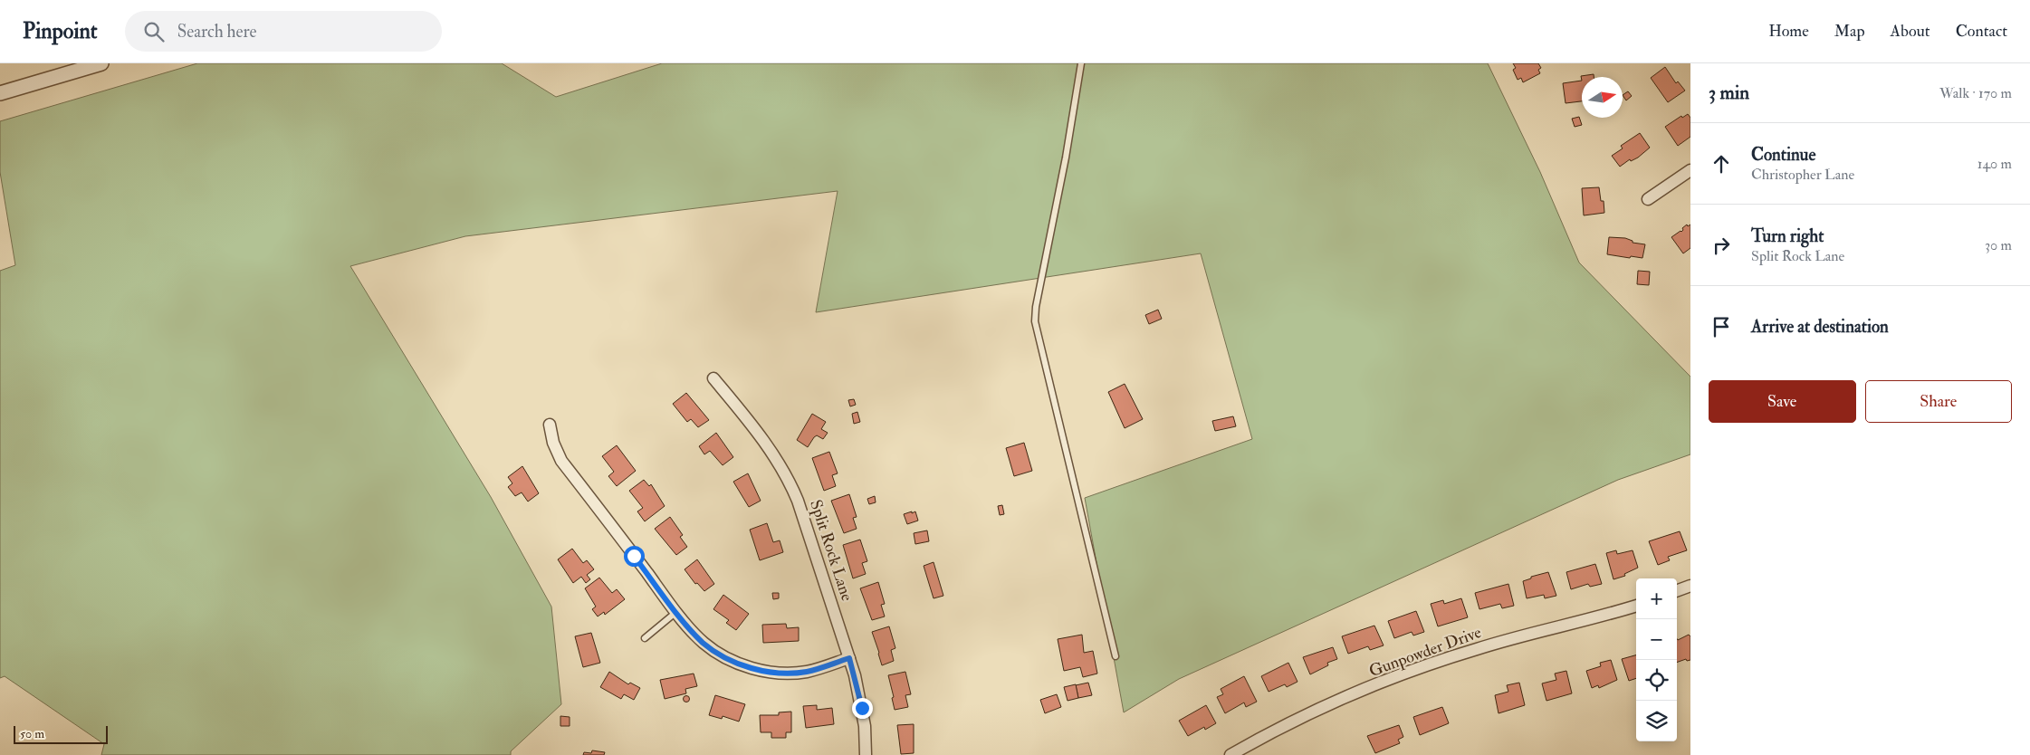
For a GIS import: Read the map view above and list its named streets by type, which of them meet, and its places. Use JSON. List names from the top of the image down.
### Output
{
  "streets": {
    "street": ["Split Rock Lane", "Gunpowder Drive"]
  },
  "scale_bar": "50 m",
  "north": "right",
  "page": {
    "header": "Pinpoint",
    "search": "Search here",
    "nav": [
      "Home",
      "Map",
      "About",
      "Contact"
    ],
    "heading": ["3 min", "Walk · 170 m"],
    "list": [
      ["Continue", "Christopher Lane", "140 m"],
      ["Turn right", "Split Rock Lane", "30 m"],
      "Arrive at destination"
    ],
    "buttons": ["Save", "Share"],
    "map_buttons": ["+", "−"],
    "scale": "50 m"
  }
}
